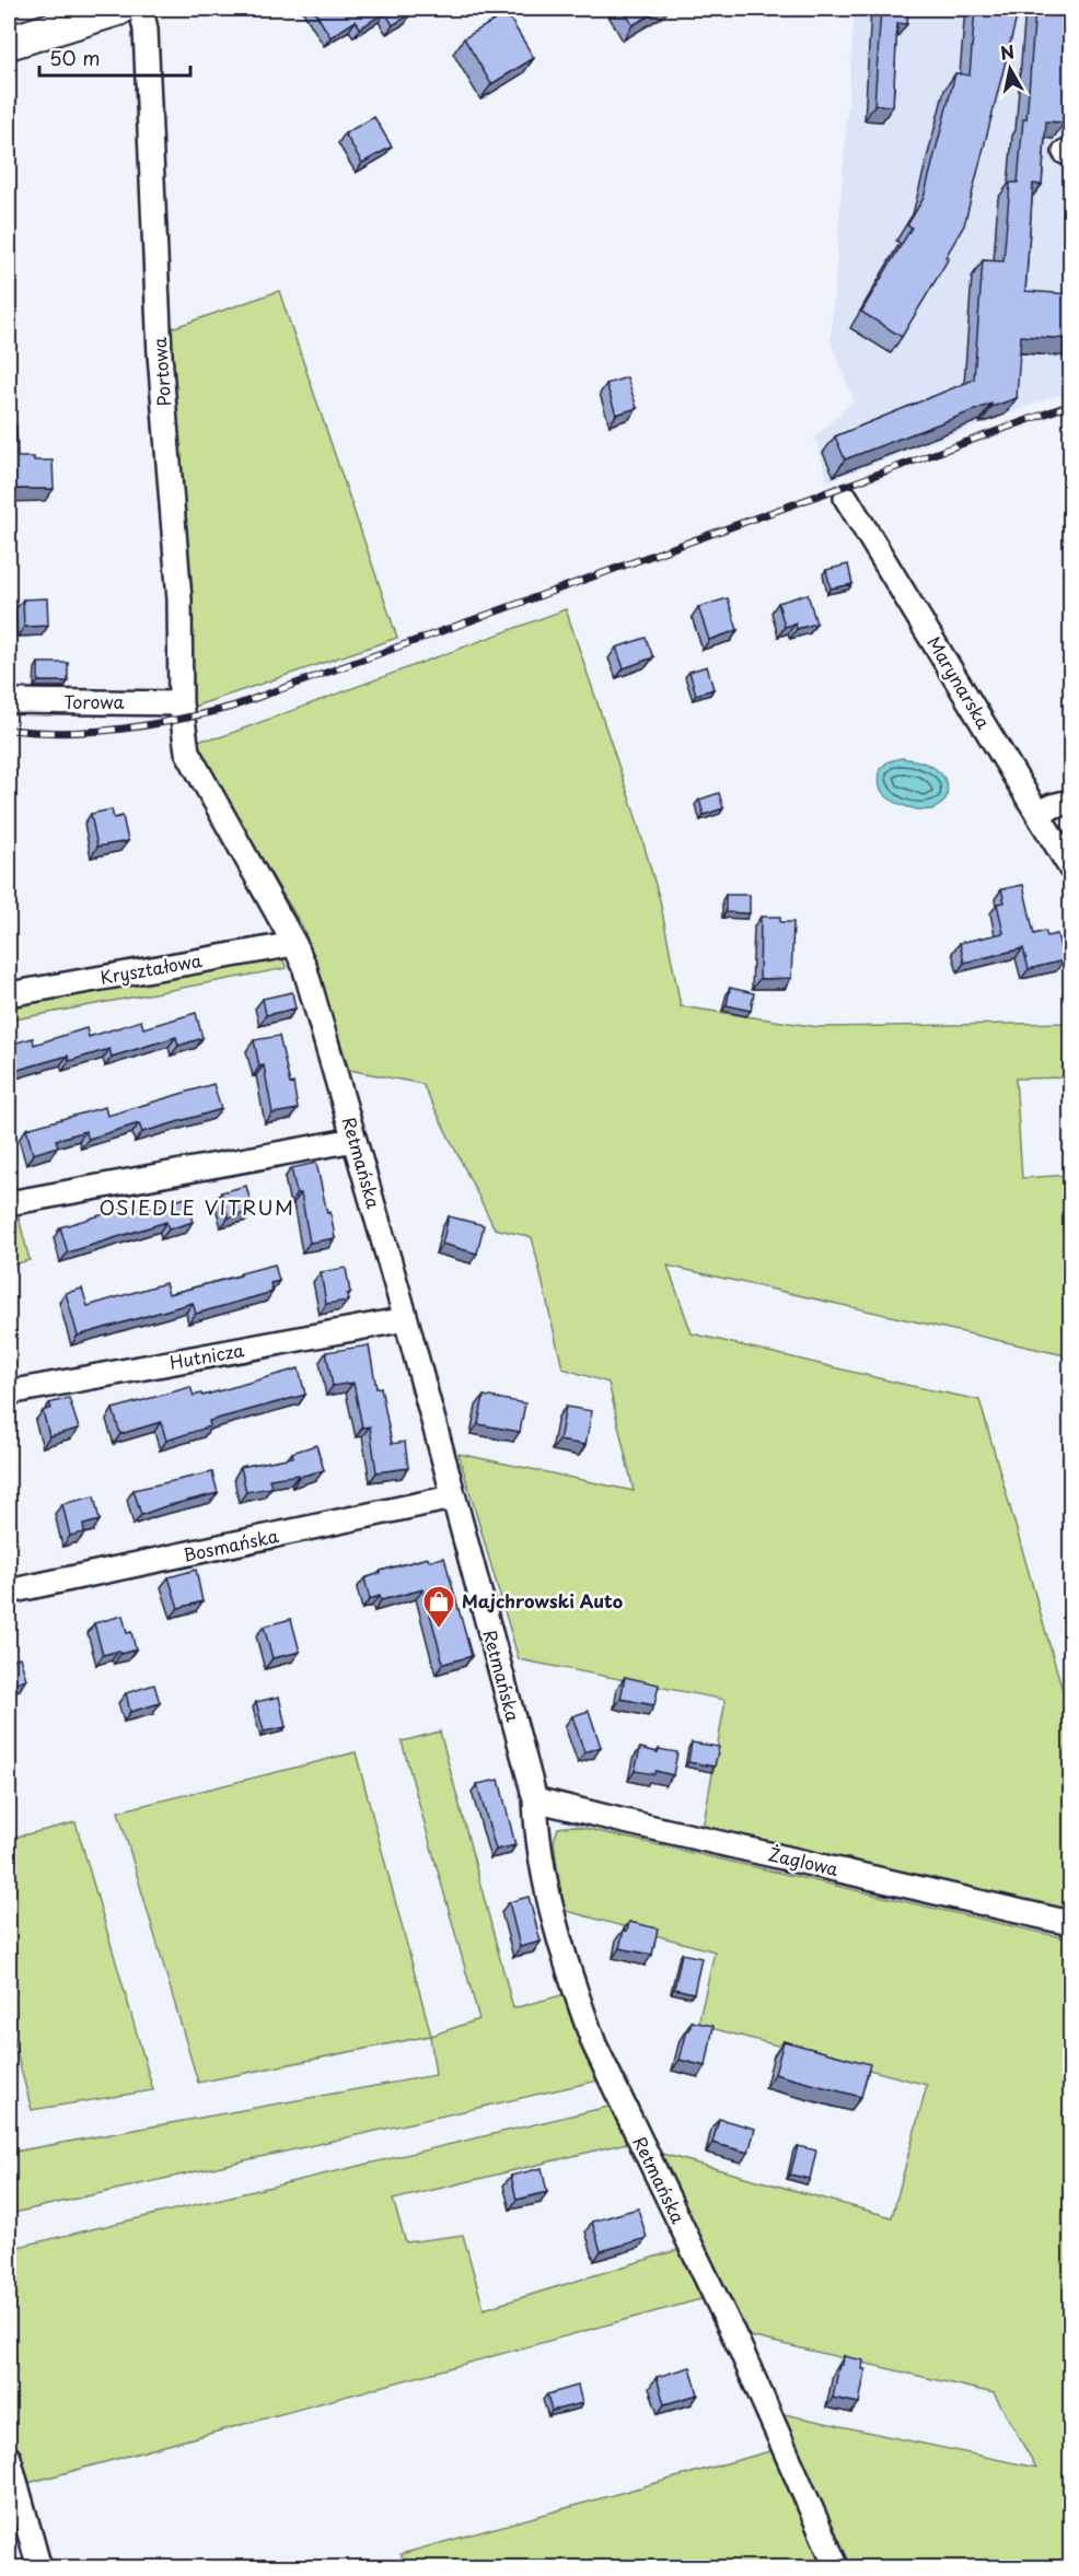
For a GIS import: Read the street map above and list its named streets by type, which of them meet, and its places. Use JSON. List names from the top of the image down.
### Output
{
  "streets": {
    "street": [
      "Portowa",
      "Marynarska",
      "Torowa",
      "Kryształowa",
      "Retmańska",
      "Hutnicza",
      "Bosmańska",
      "Żaglowa"
    ]
  },
  "crossings": [
    ["Portowa", "Torowa"],
    ["Portowa", "Retmańska"],
    ["Kryształowa", "Retmańska"],
    ["Retmańska", "Hutnicza"],
    ["Retmańska", "Bosmańska"],
    ["Retmańska", "Żaglowa"]
  ],
  "districts": ["OSIEDLE VITRUM"],
  "places": {
    "shop": ["Majchrowski Auto"]
  },
  "scale_bar": "50 m",
  "north": "top"
}
